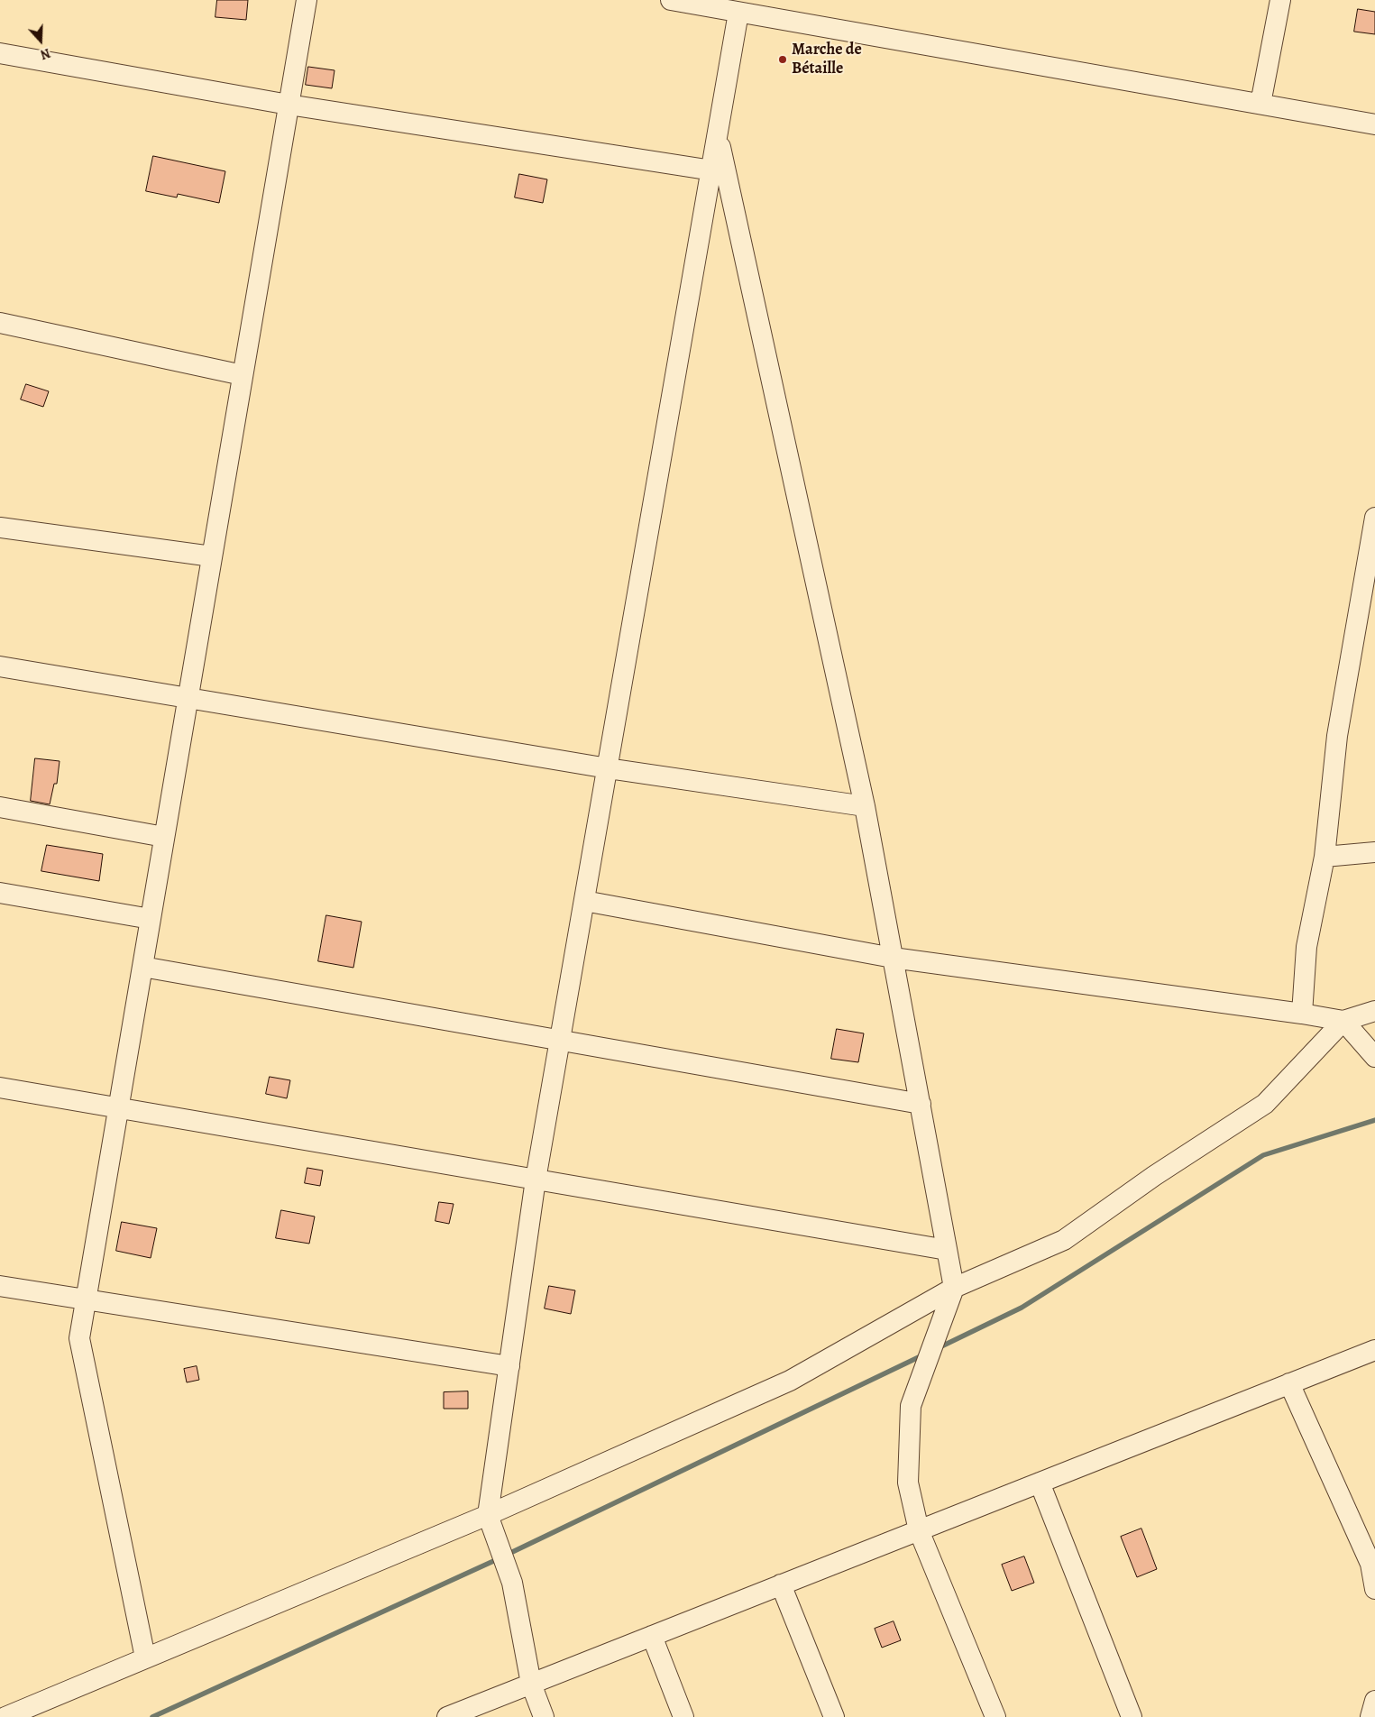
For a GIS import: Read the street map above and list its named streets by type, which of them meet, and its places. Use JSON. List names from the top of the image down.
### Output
{
  "places": ["Marche de Bétaille"],
  "north": "bottom"
}
